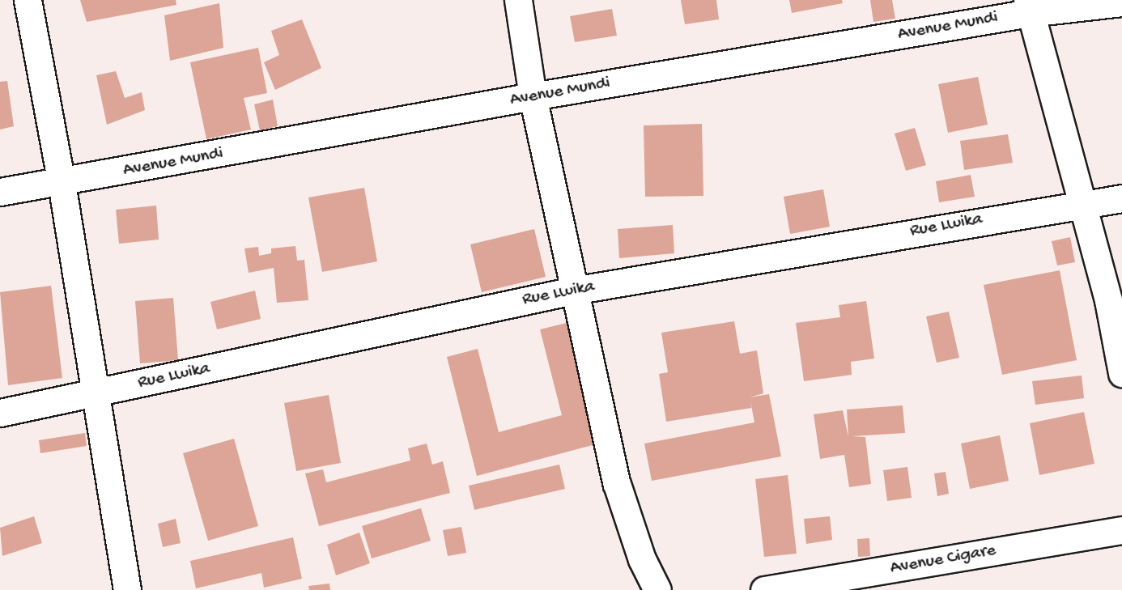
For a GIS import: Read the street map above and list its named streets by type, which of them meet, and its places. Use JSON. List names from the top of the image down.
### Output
{
  "streets": {
    "street": ["Avenue Mundi", "Rue Lwika", "Avenue Cigare"]
  }
}
